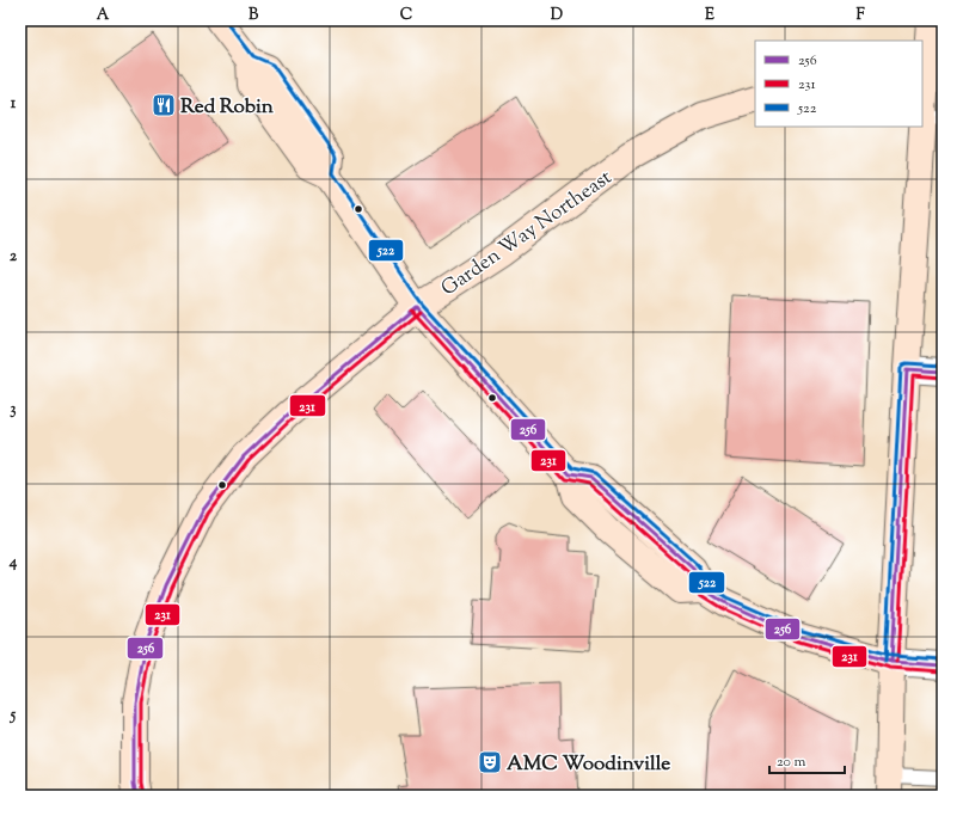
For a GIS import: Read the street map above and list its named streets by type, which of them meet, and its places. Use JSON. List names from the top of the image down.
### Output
{
  "streets": {
    "street": ["Garden Way Northeast"]
  },
  "places": {
    "restaurant": ["Red Robin"],
    "theatre": ["AMC Woodinville"]
  },
  "lines": ["transit line 522", "transit line 256", "transit line 231"],
  "legend": ["256", "231", "522"],
  "scale_bar": "20 m",
  "grid": {
    "columns": [
      "A",
      "B",
      "C",
      "D",
      "E",
      "F"
    ],
    "rows": [
      "1",
      "2",
      "3",
      "4",
      "5"
    ]
  }
}
